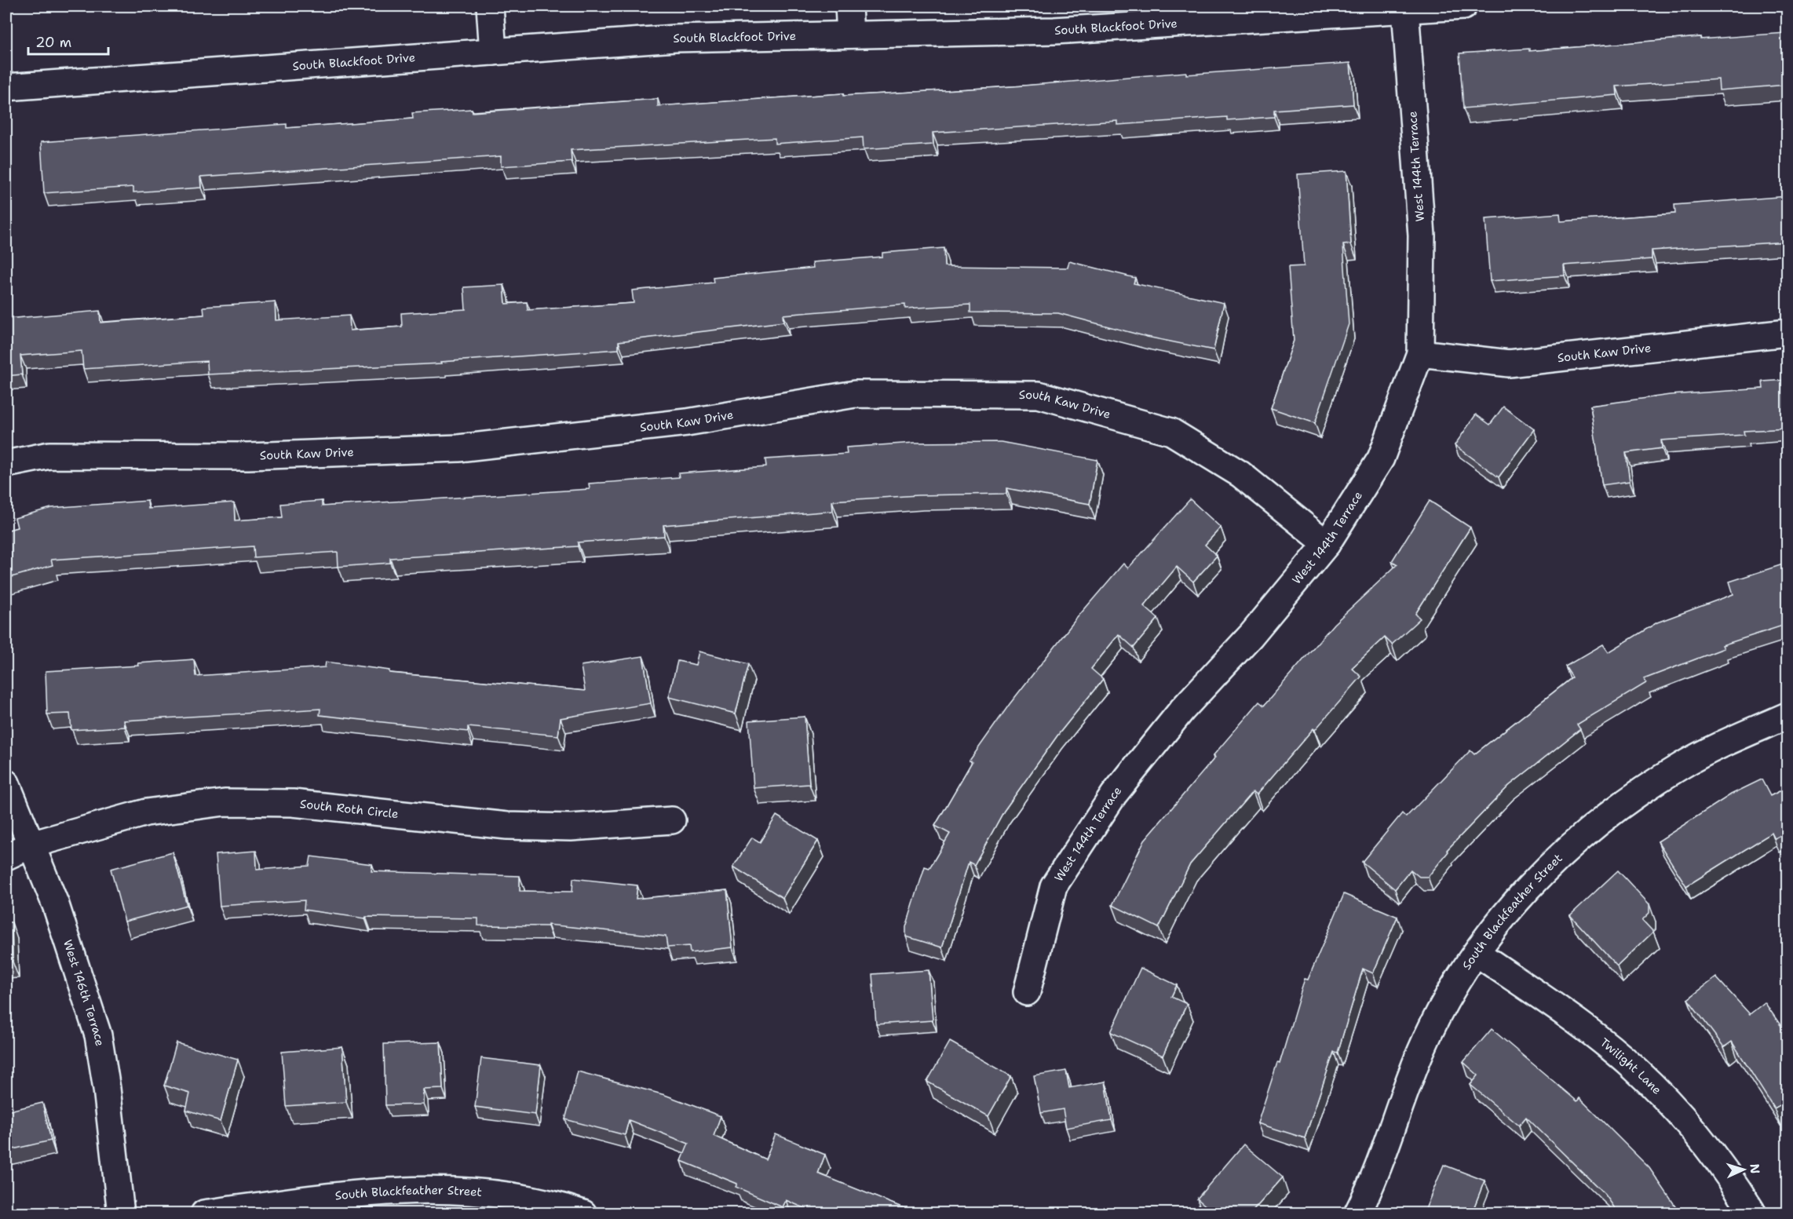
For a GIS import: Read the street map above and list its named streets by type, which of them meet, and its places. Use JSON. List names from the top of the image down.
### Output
{
  "streets": {
    "street": [
      "South Blackfoot Drive",
      "West 144th Terrace",
      "South Kaw Drive",
      "South Roth Circle",
      "South Blackfeather Street",
      "West 146th Terrace",
      "Twilight Lane"
    ]
  },
  "crossings": [
    ["South Blackfoot Drive", "West 144th Terrace"],
    ["West 144th Terrace", "South Kaw Drive"],
    ["South Roth Circle", "West 146th Terrace"],
    ["South Blackfeather Street", "Twilight Lane"]
  ],
  "scale_bar": "20 m",
  "north": "right"
}
